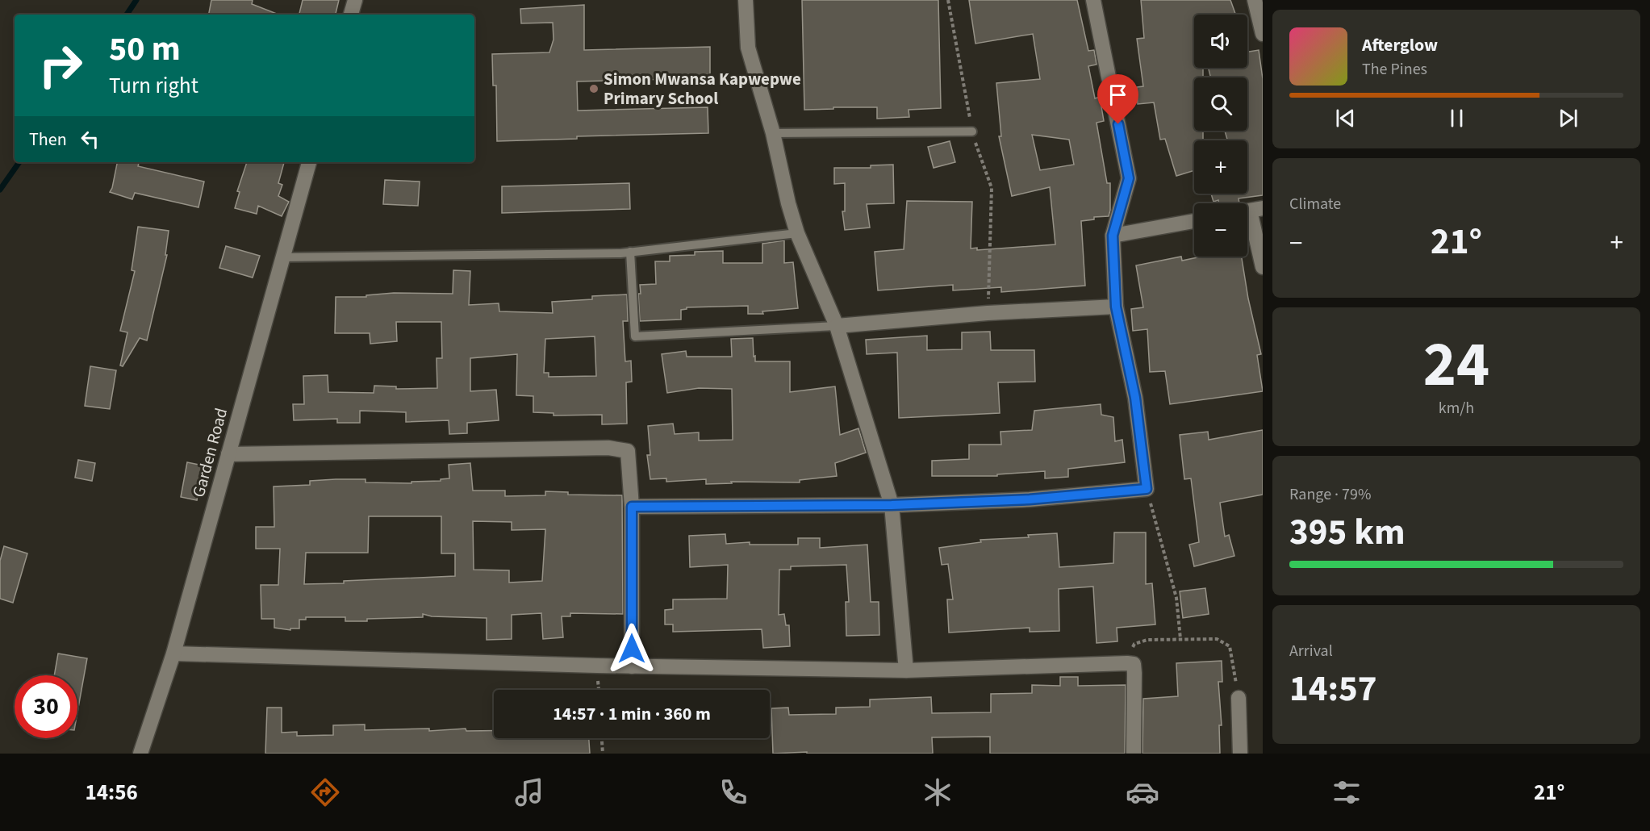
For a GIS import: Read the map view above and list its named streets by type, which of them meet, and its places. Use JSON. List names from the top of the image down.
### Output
{
  "streets": {
    "street": ["Garden Road"]
  },
  "places": ["Simon Mwansa Kapwepwe Primary School"],
  "page": {
    "map_buttons": ["+", "−"],
    "turn": ["50 m", "Turn right"],
    "song": ["Afterglow", "The Pines"],
    "then": "Then",
    "tile": [
      "Climate",
      ["24", "km/h"],
      ["Range · 79%", "395 km"],
      ["Arrival", "14:57"]
    ],
    "heat": ["−", "21°", "+"],
    "limit": "30",
    "trip": "14:57 · 1 min · 360 m",
    "tabs": ["14:56", "21°"]
  }
}
